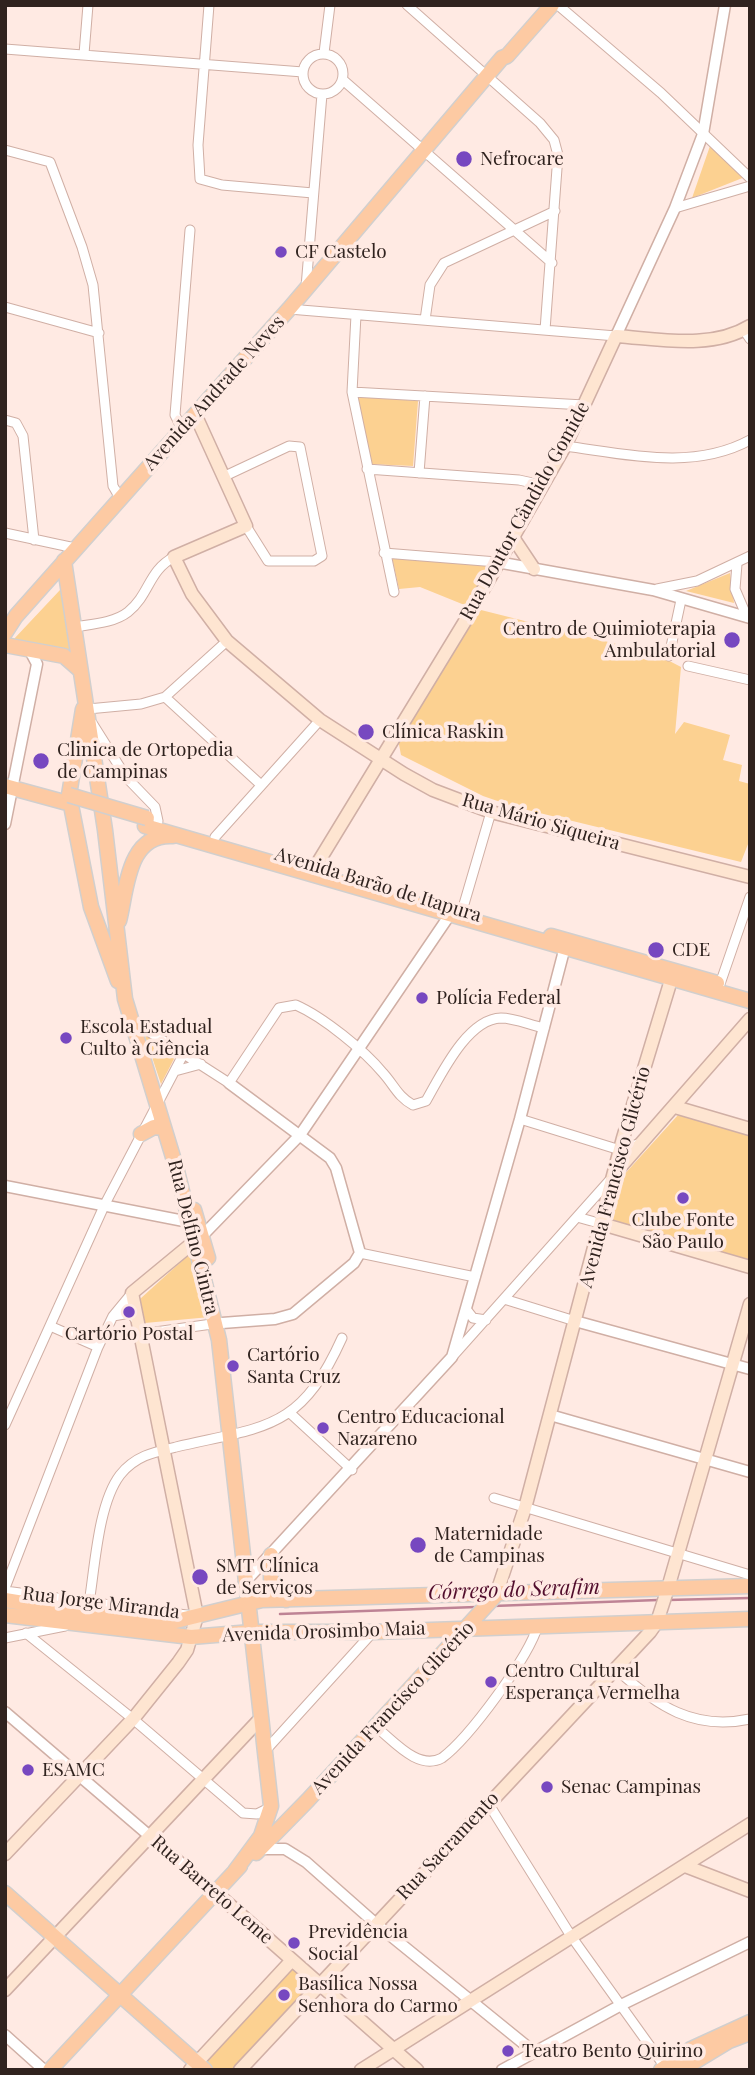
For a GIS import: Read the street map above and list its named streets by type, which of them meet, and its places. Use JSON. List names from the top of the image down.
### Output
{
  "streets": {
    "main road": [
      "Avenida Andrade Neves",
      "Rua Doutor Cândido Gomide",
      "Rua Mário Siqueira",
      "Avenida Barão de Itapura",
      "Avenida Francisco Glicério",
      "Rua Delfino Cintra",
      "Rua Jorge Miranda",
      "Avenida Orosimbo Maia",
      "Rua Sacramento",
      "Rua Barreto Leme"
    ]
  },
  "crossings": [
    ["Rua Doutor Cândido Gomide", "Rua Mário Siqueira"],
    ["Rua Doutor Cândido Gomide", "Avenida Barão de Itapura"],
    ["Avenida Barão de Itapura", "Avenida Francisco Glicério"],
    ["Avenida Francisco Glicério", "Rua Delfino Cintra"],
    ["Avenida Francisco Glicério", "Avenida Orosimbo Maia"],
    ["Avenida Francisco Glicério", "Rua Barreto Leme"],
    ["Rua Delfino Cintra", "Avenida Orosimbo Maia"],
    ["Rua Jorge Miranda", "Avenida Orosimbo Maia"],
    ["Avenida Orosimbo Maia", "Rua Sacramento"],
    ["Rua Sacramento", "Rua Barreto Leme"]
  ],
  "water": ["Córrego do Serafim"],
  "places": [
    "Nefrocare",
    "CF Castelo",
    "Centro de Quimioterapia Ambulatorial",
    "Clínica Raskin",
    "Clinica de Ortopedia de Campinas",
    "CDE",
    "Polícia Federal",
    "Escola Estadual Culto à Ciência",
    "Clube Fonte São Paulo",
    "Cartório Postal",
    "Cartório Santa Cruz",
    "Centro Educacional Nazareno",
    "Maternidade de Campinas",
    "SMT Clínica de Serviços",
    "Centro Cultural Esperança Vermelha",
    "ESAMC",
    "Senac Campinas",
    "Previdência Social",
    "Basílica Nossa Senhora do Carmo",
    "Teatro Bento Quirino"
  ]
}
